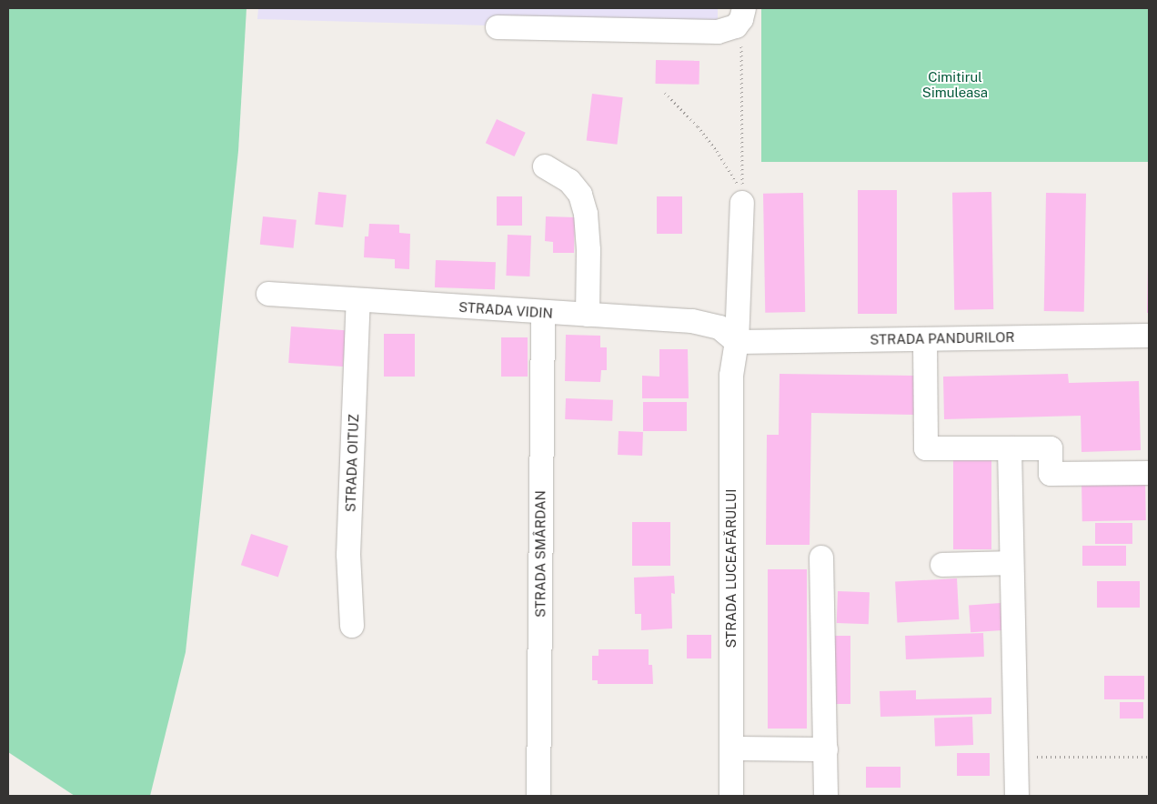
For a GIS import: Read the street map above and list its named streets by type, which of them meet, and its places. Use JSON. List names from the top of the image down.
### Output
{
  "streets": {
    "street": [
      "STRADA VIDIN",
      "STRADA PANDURILOR",
      "STRADA OITUZ",
      "STRADA SMÂRDAN",
      "STRADA LUCEAFĂRULUI"
    ]
  },
  "crossings": [
    ["STRADA VIDIN", "STRADA PANDURILOR"],
    ["STRADA VIDIN", "STRADA OITUZ"],
    ["STRADA VIDIN", "STRADA SMÂRDAN"],
    ["STRADA VIDIN", "STRADA LUCEAFĂRULUI"],
    ["STRADA PANDURILOR", "STRADA LUCEAFĂRULUI"]
  ],
  "parks": ["Cimitirul Simuleasa"]
}
